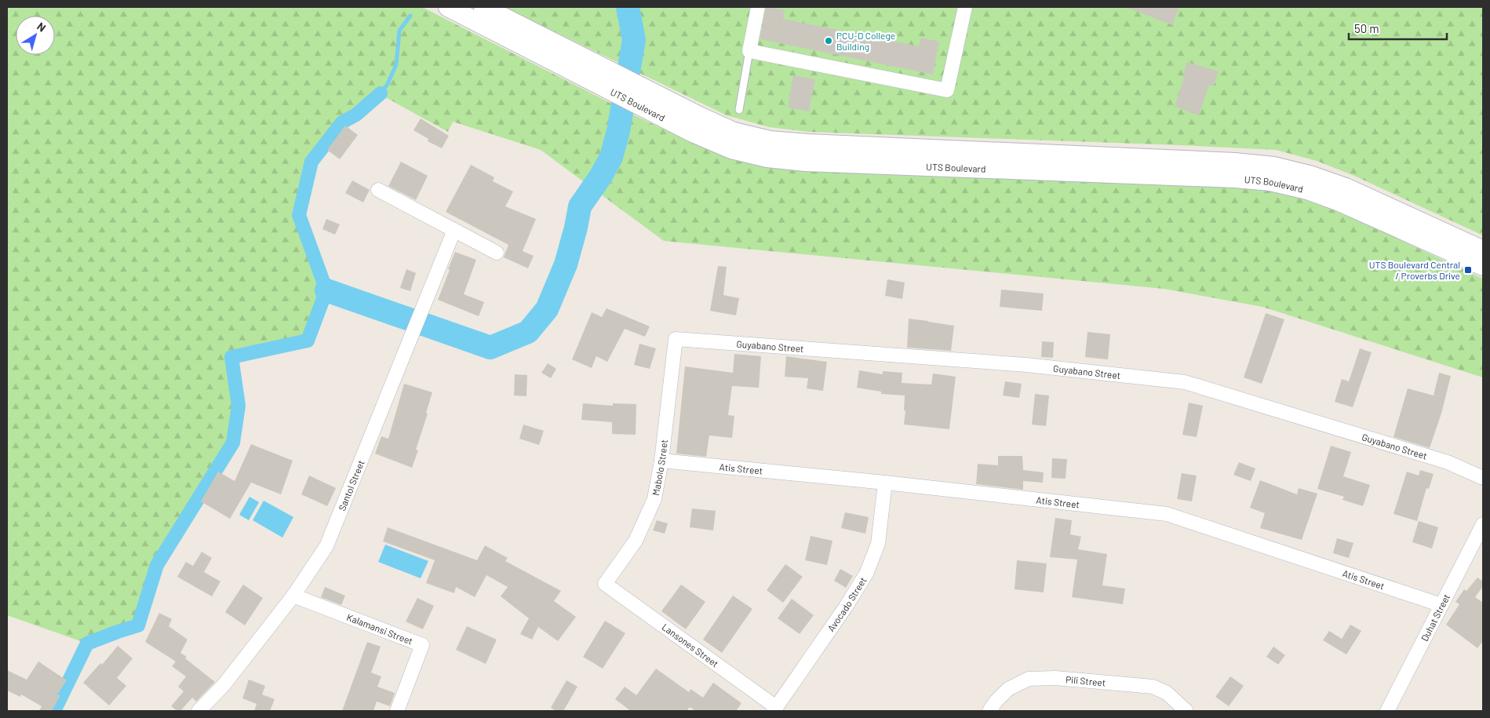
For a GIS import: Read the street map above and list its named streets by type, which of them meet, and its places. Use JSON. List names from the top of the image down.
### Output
{
  "streets": {
    "main road": ["UTS Boulevard"],
    "street": [
      "Guyabano Street",
      "Mabolo Street",
      "Atis Street",
      "Santol Street",
      "Avocado Street",
      "Duhat Street",
      "Kalamansi Street",
      "Lansones Street",
      "Pili Street"
    ]
  },
  "crossings": [
    ["Guyabano Street", "Mabolo Street"],
    ["Mabolo Street", "Atis Street"],
    ["Mabolo Street", "Lansones Street"],
    ["Atis Street", "Avocado Street"],
    ["Atis Street", "Duhat Street"],
    ["Santol Street", "Kalamansi Street"],
    ["Avocado Street", "Lansones Street"]
  ],
  "places": {
    "other": ["PCU-D College Building"],
    "transit": ["UTS Boulevard Central / Proverbs Drive"]
  },
  "scale_bar": "50 m",
  "north": "top right"
}
